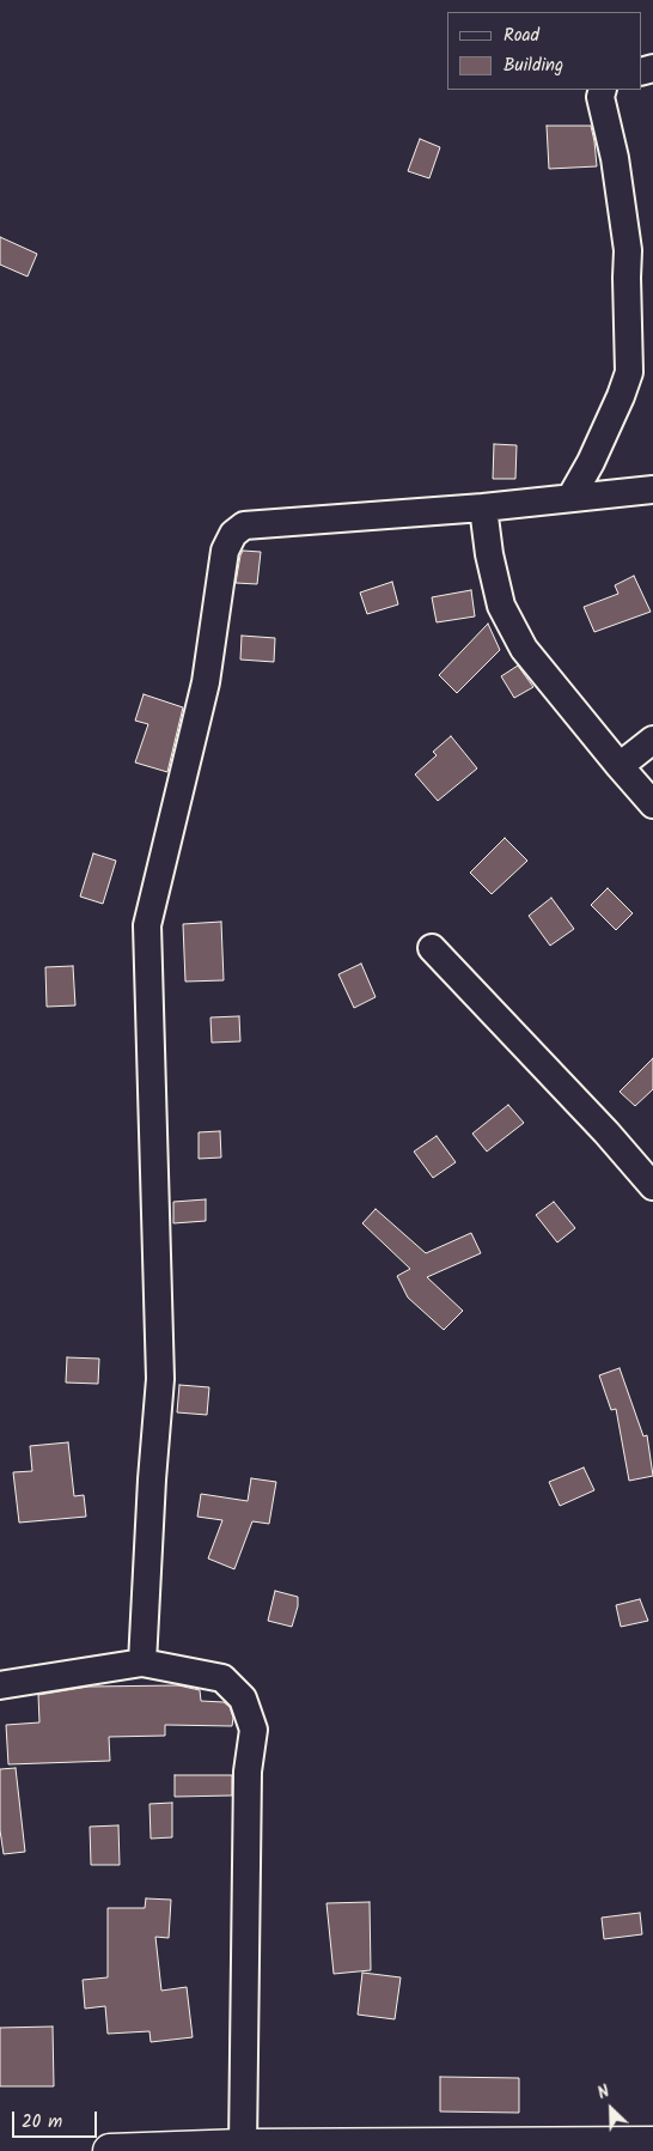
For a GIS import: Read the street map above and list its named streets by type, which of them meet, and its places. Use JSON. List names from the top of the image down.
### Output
{
  "legend": ["Road", "Building"],
  "scale_bar": "20 m",
  "north": "top left"
}
